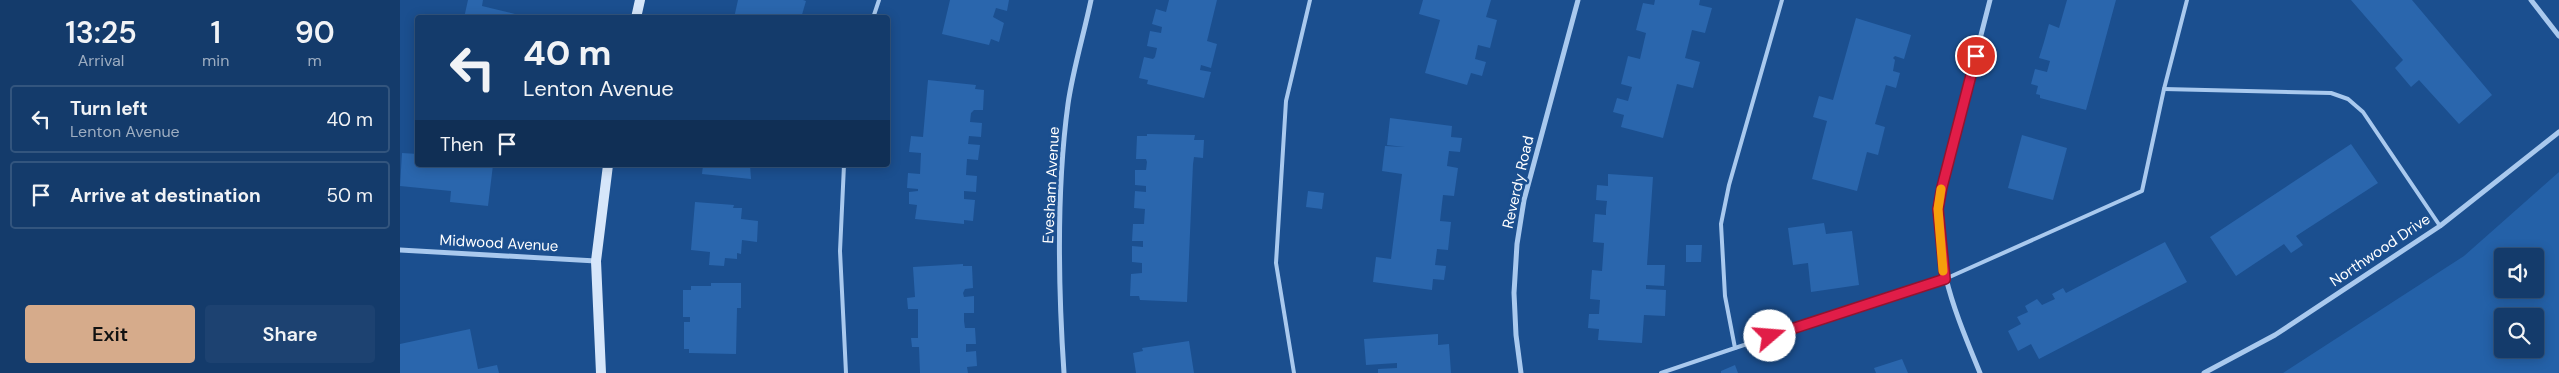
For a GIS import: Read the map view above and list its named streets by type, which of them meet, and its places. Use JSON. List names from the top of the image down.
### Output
{
  "streets": {
    "street": [
      "Reverdy Road",
      "Evesham Avenue",
      "Midwood Avenue",
      "Northwood Drive"
    ]
  },
  "page": {
    "eta": [
      "13:25",
      "Arrival",
      "1",
      "min",
      "90",
      "m"
    ],
    "turn": ["40 m", "Lenton Avenue"],
    "list": [
      {
        "name": "Turn left",
        "note": "Lenton Avenue",
        "value": "40 m"
      },
      {
        "name": "Arrive at destination",
        "value": "50 m"
      }
    ],
    "then": "Then",
    "buttons": ["Exit", "Share"]
  }
}
